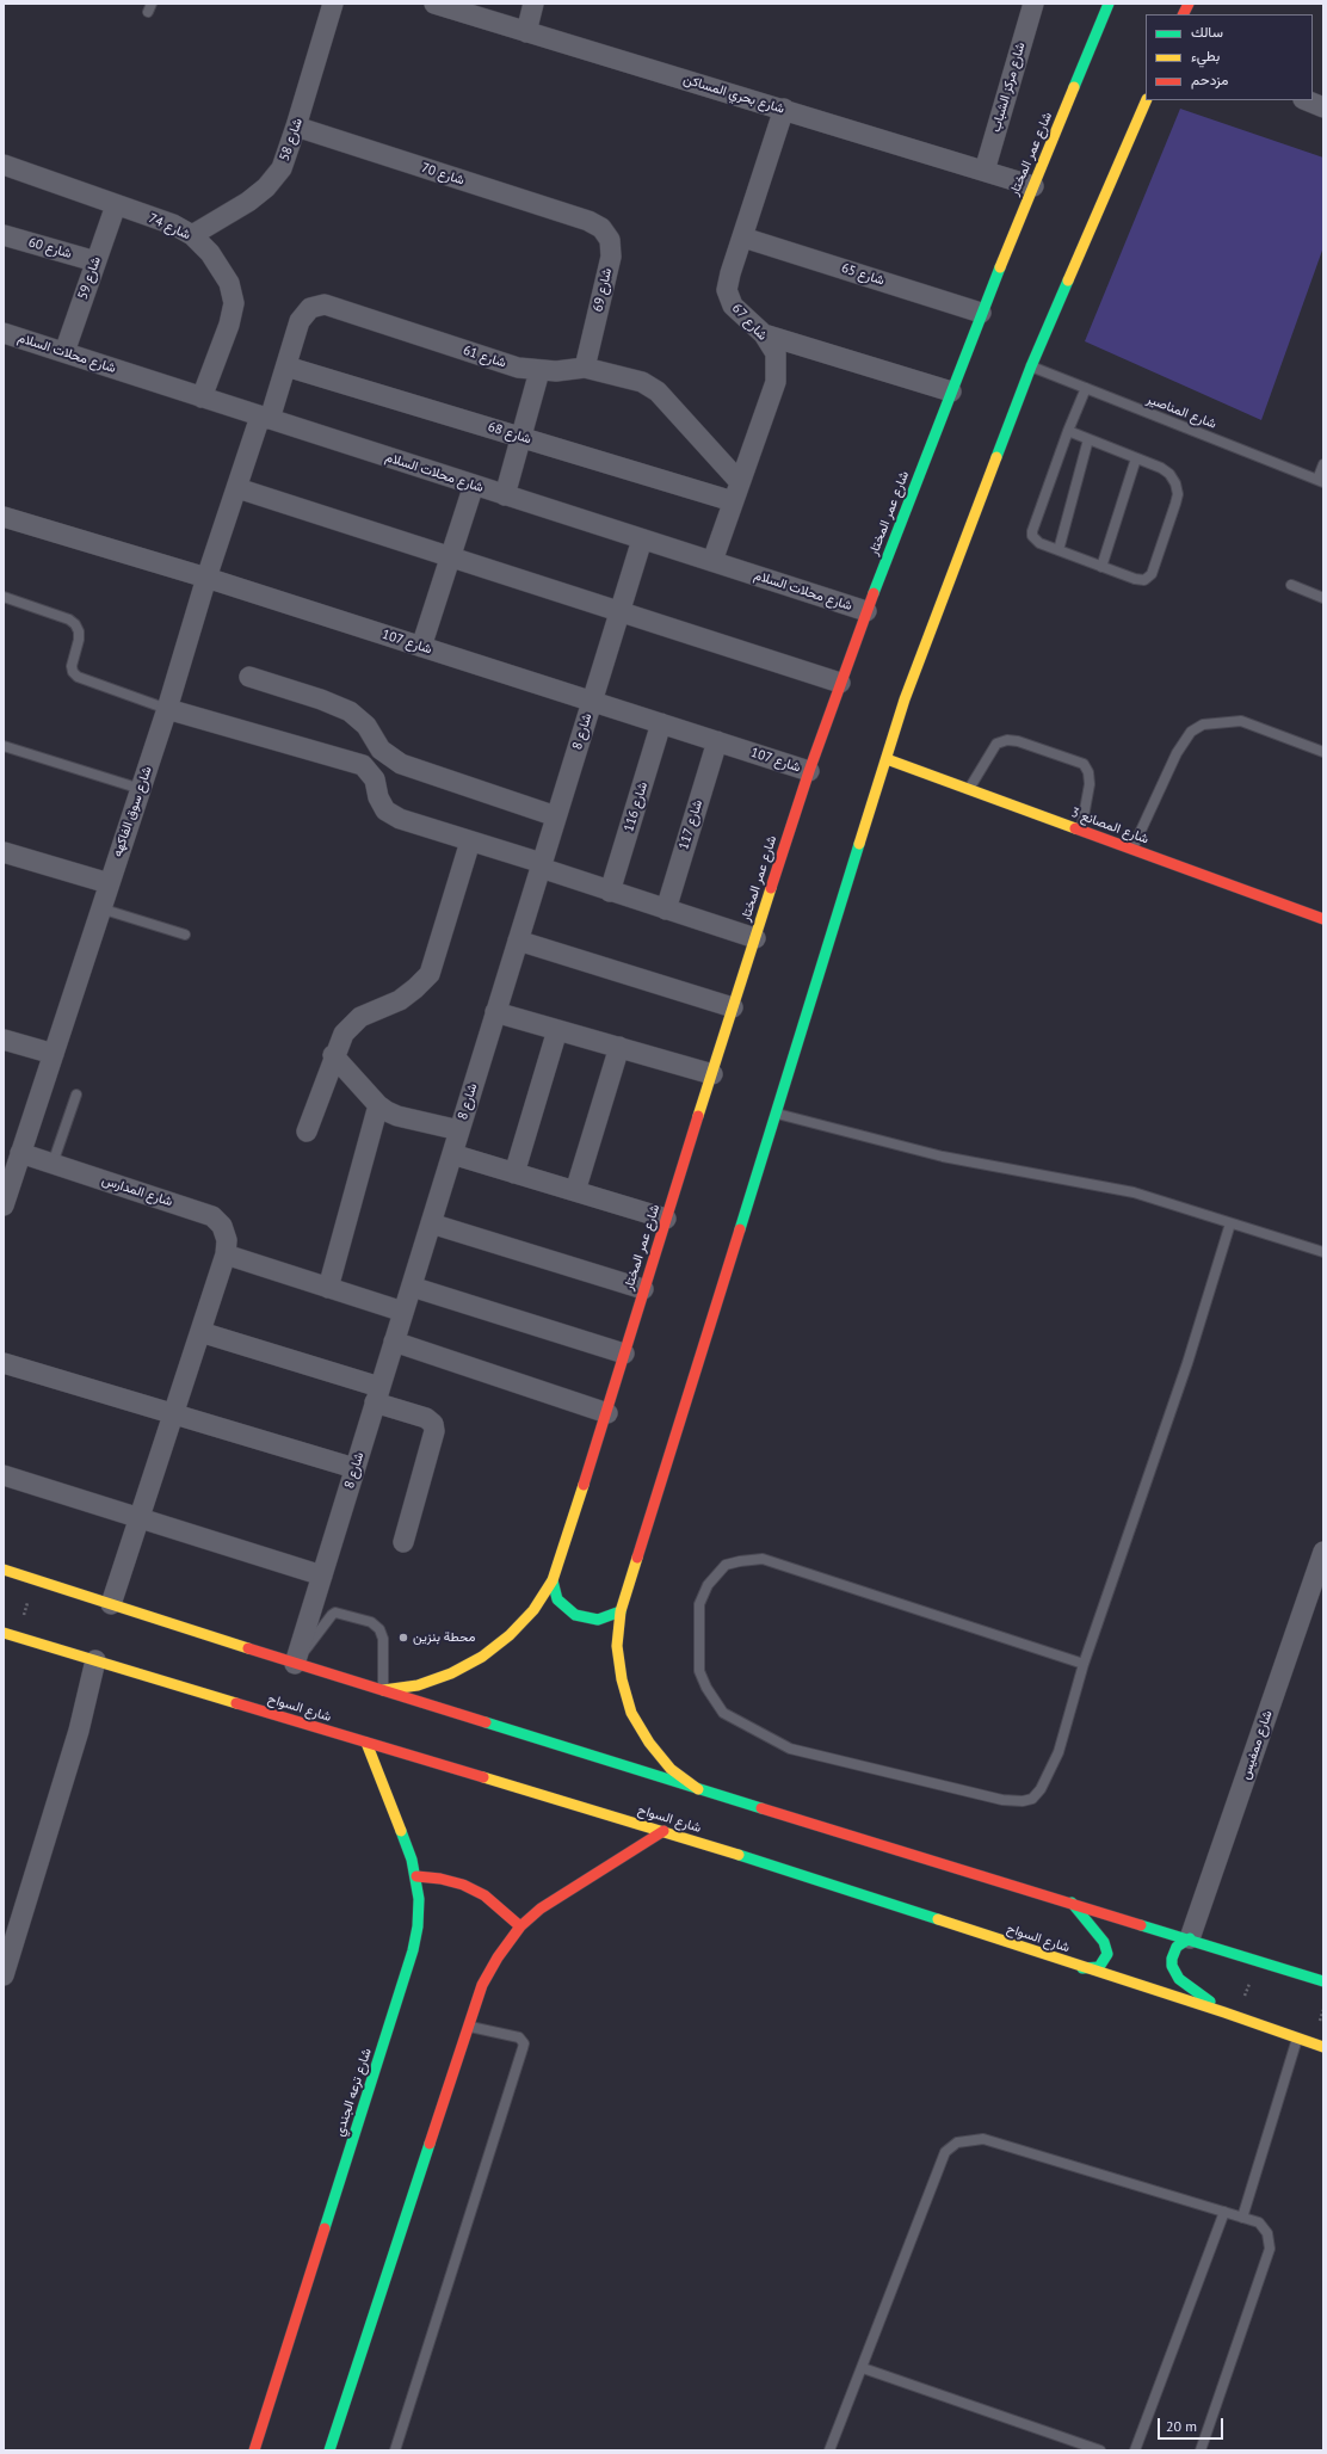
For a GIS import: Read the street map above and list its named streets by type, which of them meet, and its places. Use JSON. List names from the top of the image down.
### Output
{
  "streets": {
    "main road": [
      "شارع عمر المختار",
      "شارع المصانع 3",
      "شارع السواح",
      "شارع ترعه الجندي"
    ],
    "street": [
      "شارع مركز الشباب",
      "شارع بحري المساكن",
      "شارع 58",
      "شارع 70",
      "شارع 74",
      "شارع 60",
      "شارع 65",
      "شارع 59",
      "شارع 69",
      "شارع 67",
      "شارع محلات السلام",
      "شارع 61",
      "شارع 68",
      "شارع 107",
      "شارع 8",
      "شارع 116",
      "شارع سوق الفاكهه",
      "شارع 117",
      "شارع المدارس",
      "شارع ممفيس"
    ],
    "lane": ["شارع المناصير"]
  },
  "crossings": [
    ["شارع مركز الشباب", "شارع بحري المساكن"],
    ["شارع بحري المساكن", "شارع عمر المختار"],
    ["شارع بحري المساكن", "شارع 67"],
    ["شارع 58", "شارع 70"],
    ["شارع 58", "شارع 74"],
    ["شارع عمر المختار", "شارع 65"],
    ["شارع عمر المختار", "شارع محلات السلام"],
    ["شارع عمر المختار", "شارع 107"],
    ["شارع 70", "شارع 69"],
    ["شارع 74", "شارع 59"],
    ["شارع 74", "شارع محلات السلام"],
    ["شارع 60", "شارع 59"],
    ["شارع 65", "شارع 67"],
    ["شارع 59", "شارع محلات السلام"],
    ["شارع 69", "شارع 61"],
    ["شارع 67", "شارع محلات السلام"],
    ["شارع 67", "شارع 61"],
    ["شارع 67", "شارع 68"],
    ["شارع محلات السلام", "شارع 61"],
    ["شارع محلات السلام", "شارع 8"],
    ["شارع محلات السلام", "شارع سوق الفاكهه"],
    ["شارع 61", "شارع 68"],
    ["شارع 61", "شارع سوق الفاكهه"],
    ["شارع 107", "شارع 8"],
    ["شارع 107", "شارع 116"],
    ["شارع 107", "شارع سوق الفاكهه"],
    ["شارع 107", "شارع 117"],
    ["شارع سوق الفاكهه", "شارع المدارس"],
    ["شارع السواح", "شارع ترعه الجندي"]
  ],
  "places": ["محطة بنزين"],
  "legend": ["سالك", "بطيء", "مزدحم"],
  "scale_bar": "20 m"
}
